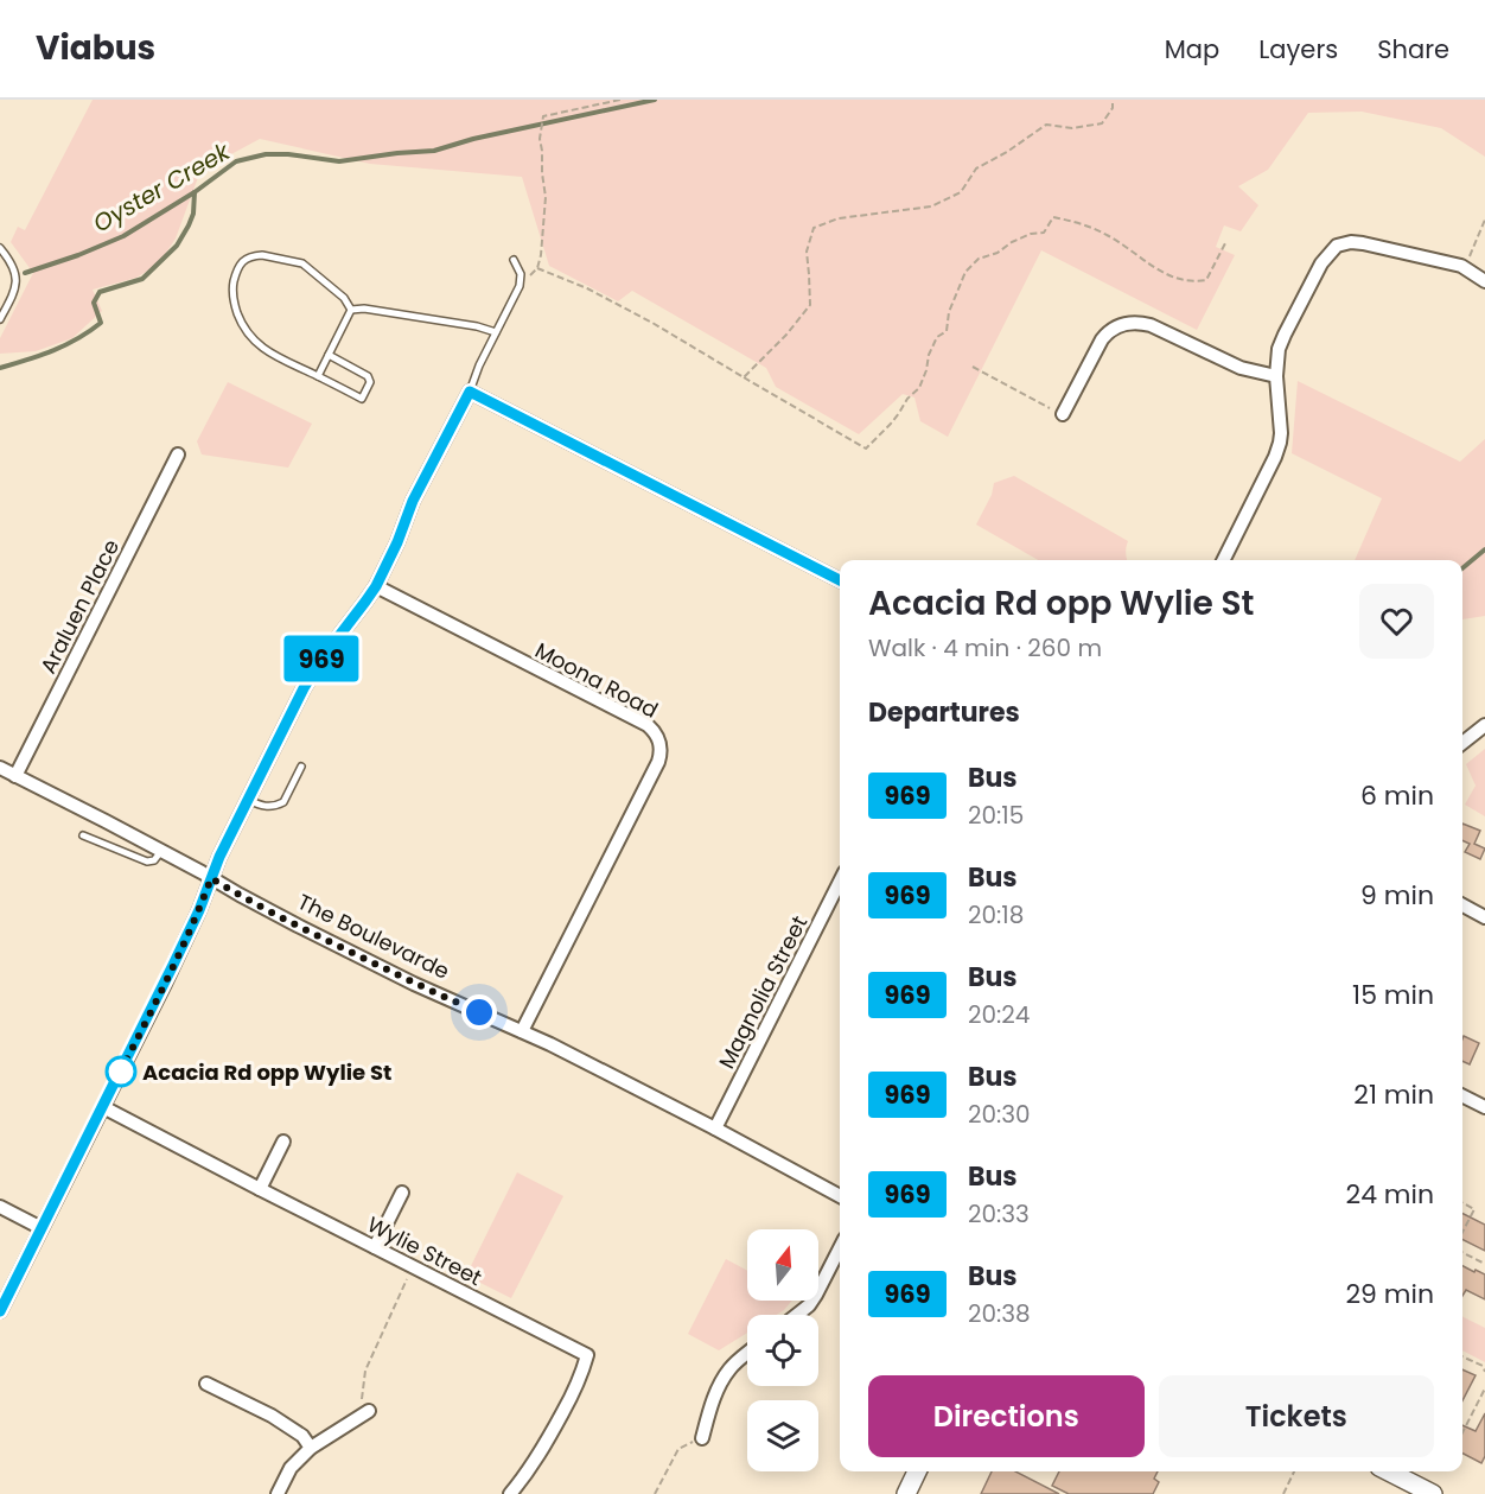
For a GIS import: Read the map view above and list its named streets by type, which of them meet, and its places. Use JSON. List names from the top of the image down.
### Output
{
  "streets": {
    "street": [
      "Araluen Place",
      "Moona Road",
      "The Boulevarde",
      "Magnolia Street",
      "Wylie Street"
    ]
  },
  "crossings": [
    ["Araluen Place", "The Boulevarde"],
    ["Moona Road", "The Boulevarde"],
    ["The Boulevarde", "Magnolia Street"]
  ],
  "water": ["Oyster Creek"],
  "places": ["Acacia Rd opp Wylie St"],
  "lines": ["bus line 969"],
  "north": "top",
  "page": {
    "header": "Viabus",
    "nav": ["Map", "Layers", "Share"],
    "on_map": "969",
    "heading": [
      ["Acacia Rd opp Wylie St", "Walk · 4 min · 260 m"],
      "Departures"
    ],
    "list": [
      {
        "mark": "969",
        "name": "Bus",
        "note": "20:15",
        "value": "6 min"
      },
      {
        "mark": "969",
        "name": "Bus",
        "note": "20:18",
        "value": "9 min"
      },
      {
        "mark": "969",
        "name": "Bus",
        "note": "20:24",
        "value": "15 min"
      },
      {
        "mark": "969",
        "name": "Bus",
        "note": "20:30",
        "value": "21 min"
      },
      {
        "mark": "969",
        "name": "Bus",
        "note": "20:33",
        "value": "24 min"
      },
      {
        "mark": "969",
        "name": "Bus",
        "note": "20:38",
        "value": "29 min"
      }
    ],
    "buttons": ["Directions", "Tickets"]
  }
}
